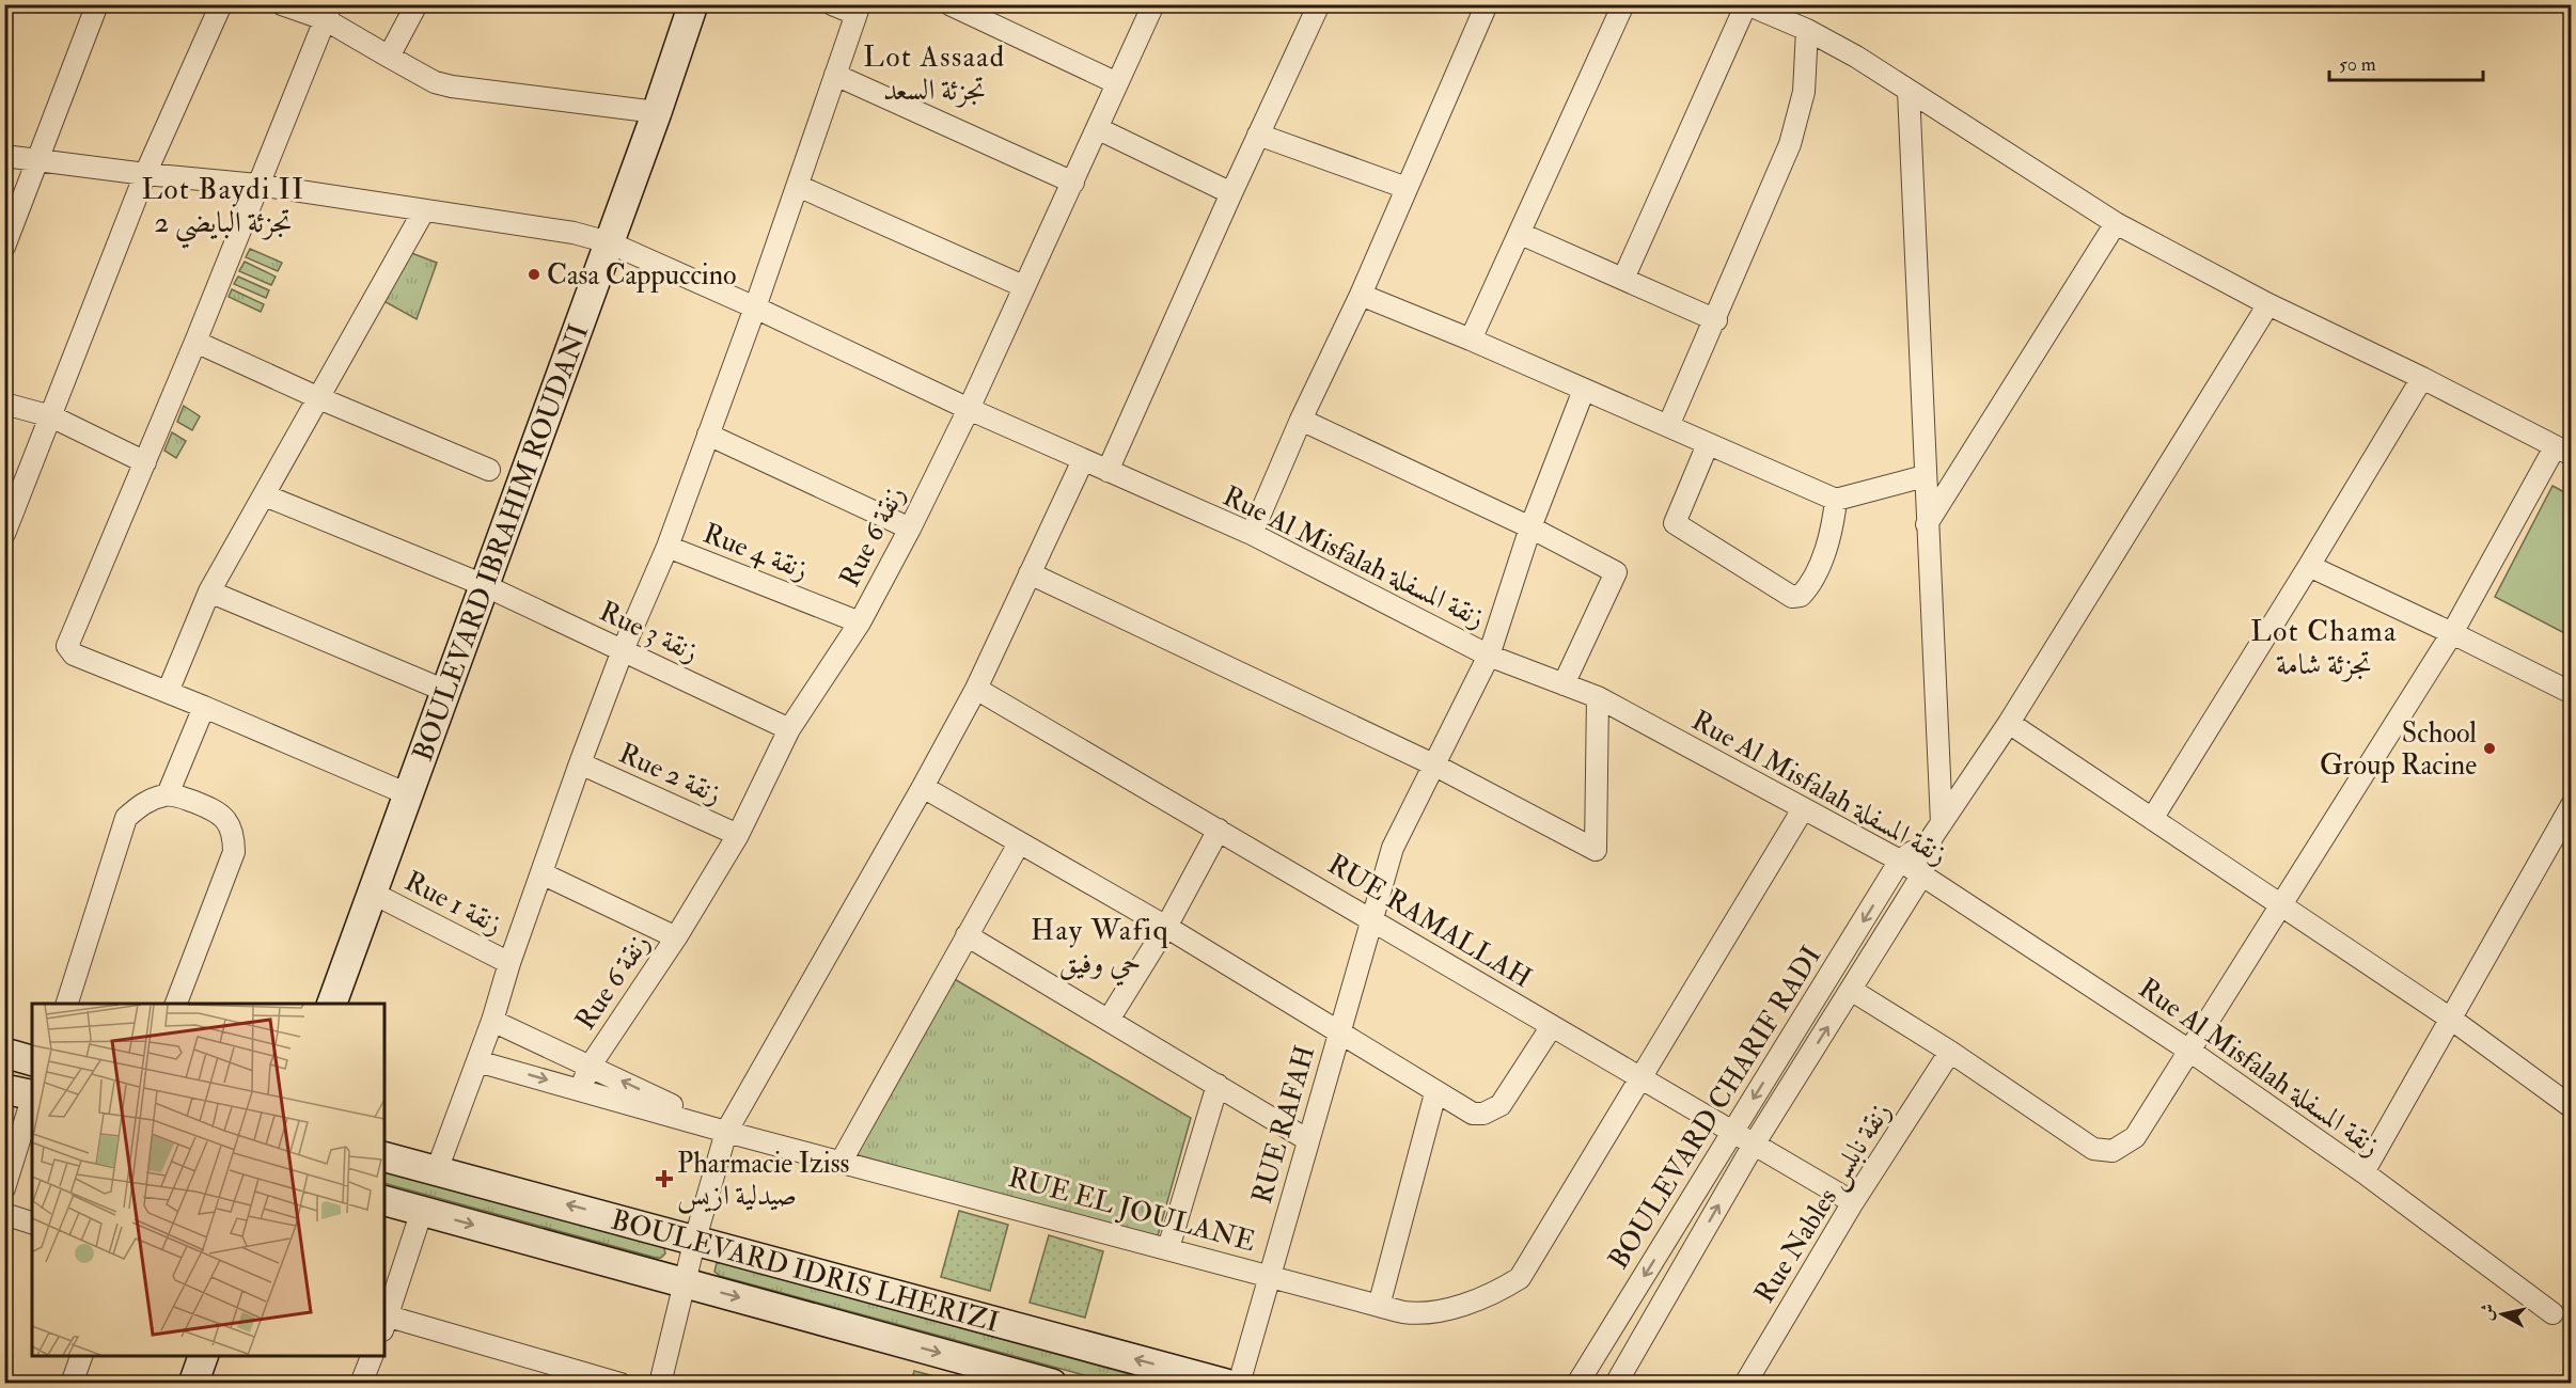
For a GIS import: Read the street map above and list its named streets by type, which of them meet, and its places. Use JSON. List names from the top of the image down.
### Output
{
  "streets": {
    "main road": ["BOULEVARD IBRAHIM ROUDANI", "BOULEVARD IDRIS LHERIZI"],
    "street": [
      "Rue 6 زنقة",
      "Rue 4 زنقة",
      "Rue Al Misfalah زنقة المسفلة",
      "Rue 3 زنقة",
      "Rue 2 زنقة",
      "Rue 1 زنقة",
      "RUE RAMALLAH",
      "BOULEVARD CHARIF RADI",
      "RUE RAFAH",
      "Rue Nables زنقة نابلس",
      "RUE EL JOULANE"
    ]
  },
  "crossings": [
    ["Rue 6 زنقة", "Rue 4 زنقة"],
    ["Rue 6 زنقة", "Rue Al Misfalah زنقة المسفلة"],
    ["Rue 6 زنقة", "Rue 3 زنقة"],
    ["Rue 6 زنقة", "Rue 2 زنقة"],
    ["BOULEVARD IBRAHIM ROUDANI", "Rue Al Misfalah زنقة المسفلة"],
    ["BOULEVARD IBRAHIM ROUDANI", "Rue 3 زنقة"],
    ["BOULEVARD IBRAHIM ROUDANI", "Rue 1 زنقة"],
    ["Rue Al Misfalah زنقة المسفلة", "BOULEVARD CHARIF RADI"],
    ["Rue Al Misfalah زنقة المسفلة", "RUE RAFAH"],
    ["RUE RAMALLAH", "BOULEVARD CHARIF RADI"],
    ["RUE RAMALLAH", "RUE RAFAH"],
    ["RUE RAMALLAH", "Rue Nables زنقة نابلس"],
    ["RUE RAMALLAH", "RUE EL JOULANE"],
    ["RUE RAFAH", "RUE EL JOULANE"]
  ],
  "districts": [
    "Lot Assaad تجزئة السعد",
    "Lot Baydi II تجزئة البايضي 2",
    "Lot Chama تجزئة شامة",
    "Hay Wafiq حي وفيق"
  ],
  "places": {
    "other": ["Casa Cappuccino", "School Group Racine"],
    "health": ["Pharmacie Iziss صيدلية ازيس"]
  },
  "scale_bar": "50 m",
  "north": "left"
}
